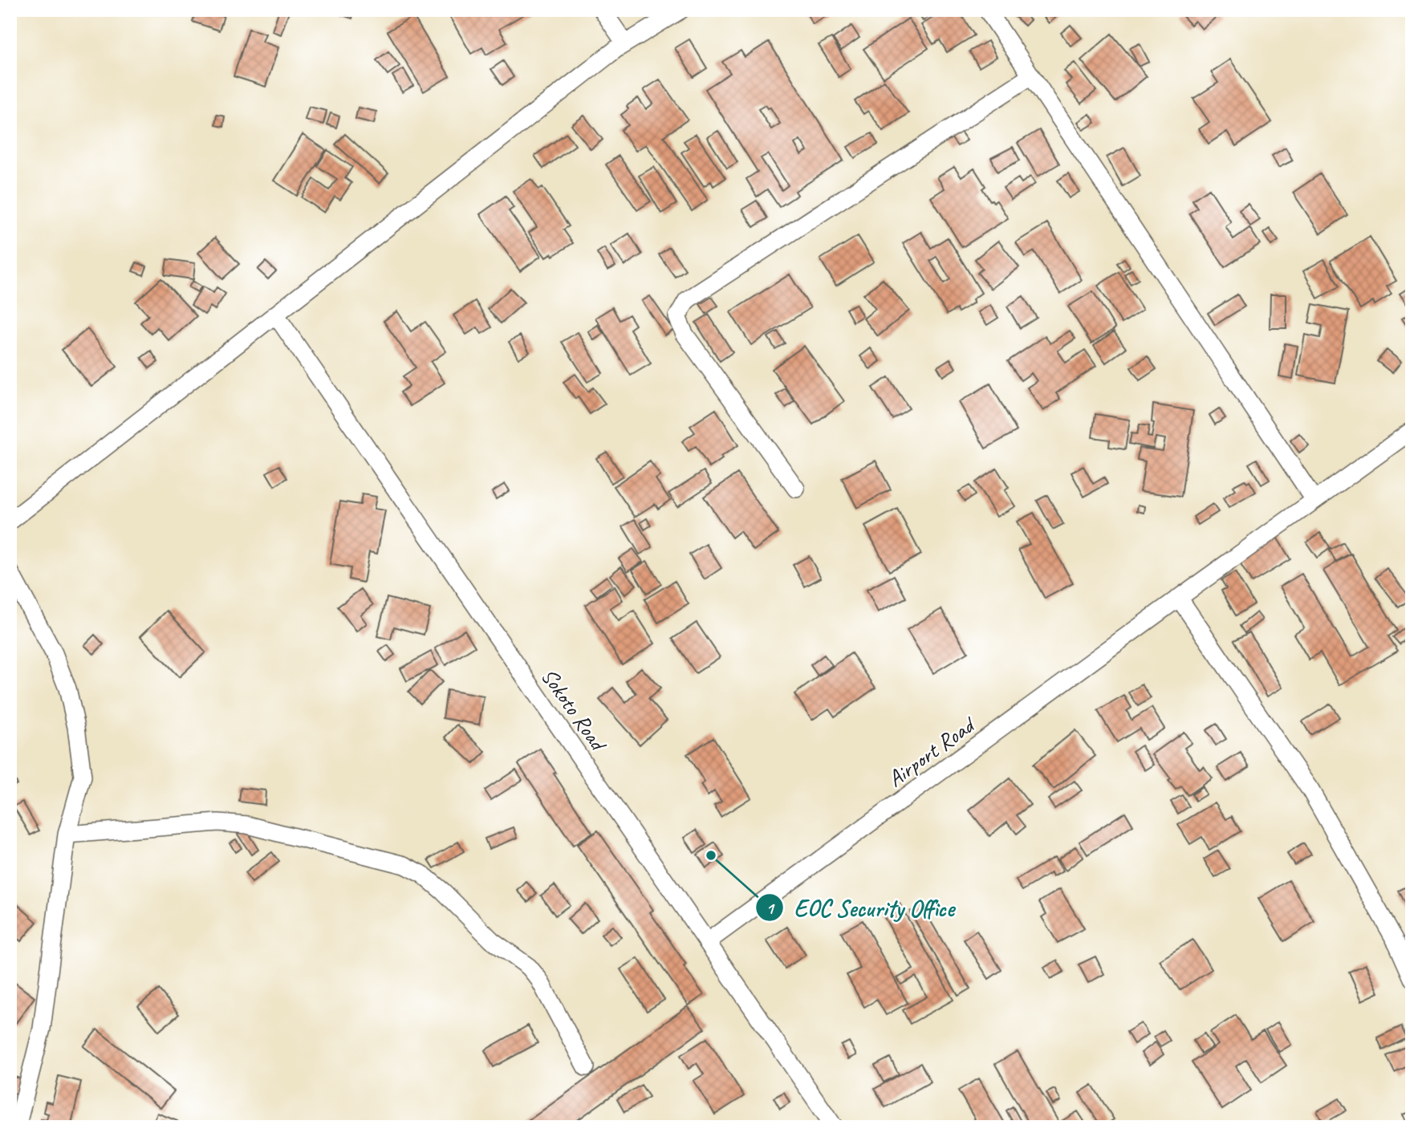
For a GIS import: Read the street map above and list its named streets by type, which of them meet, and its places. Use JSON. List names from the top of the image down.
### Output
{
  "streets": {
    "street": ["Sokoto Road", "Airport Road"]
  },
  "crossings": [
    ["Sokoto Road", "Airport Road"]
  ],
  "places": ["EOC Security Office"]
}
